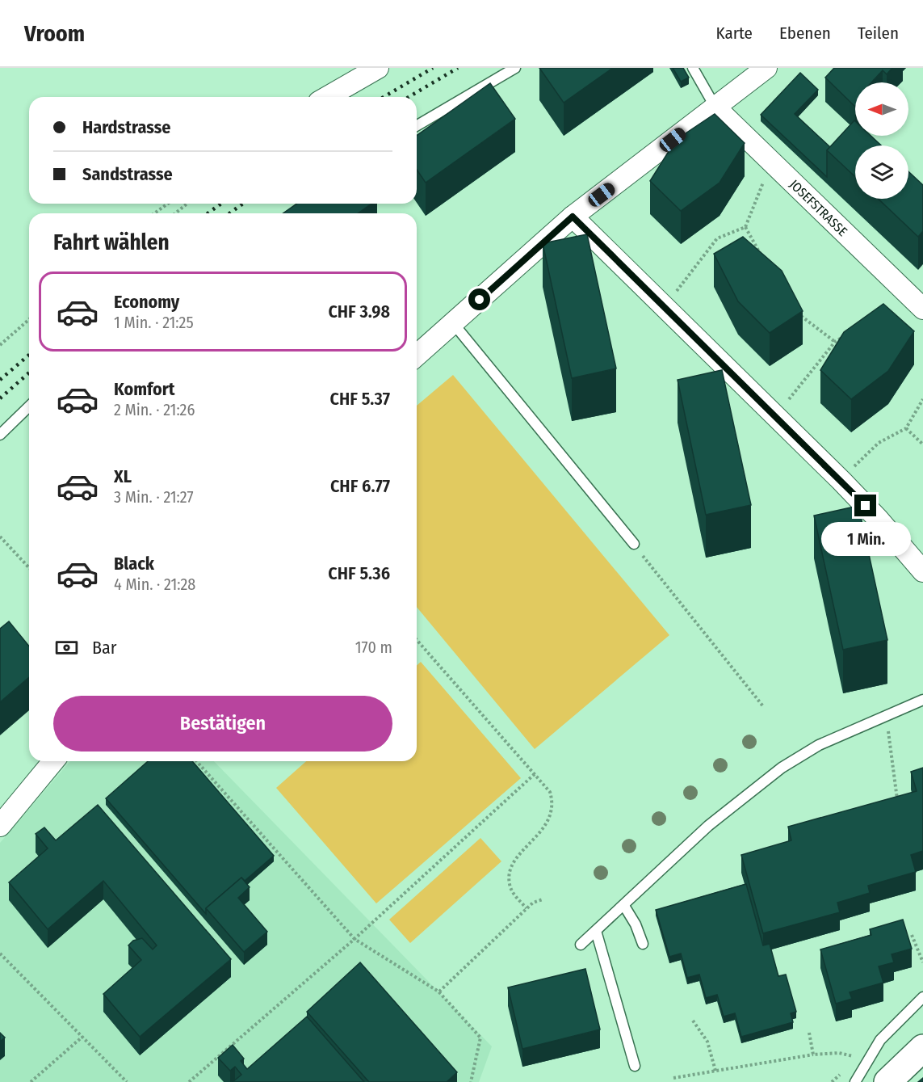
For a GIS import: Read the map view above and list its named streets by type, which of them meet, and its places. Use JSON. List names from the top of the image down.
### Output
{
  "streets": {
    "street": ["JOSEFSTRASSE"]
  },
  "north": "left",
  "page": {
    "header": "Vroom",
    "nav": ["Karte", "Ebenen", "Teilen"],
    "banner": ["Hardstrasse", "Sandstrasse"],
    "heading": "Fahrt wählen",
    "list": [
      {
        "name": "Economy",
        "note": "1 Min. · 21:25",
        "value": "CHF 3.98"
      },
      {
        "name": "Komfort",
        "note": "2 Min. · 21:26",
        "value": "CHF 5.37"
      },
      {
        "name": "XL",
        "note": "3 Min. · 21:27",
        "value": "CHF 6.77"
      },
      {
        "name": "Black",
        "note": "4 Min. · 21:28",
        "value": "CHF 5.36"
      }
    ],
    "bubble": "1 Min.",
    "pay": ["Bar", "170 m"],
    "buttons": "Bestätigen"
  }
}
